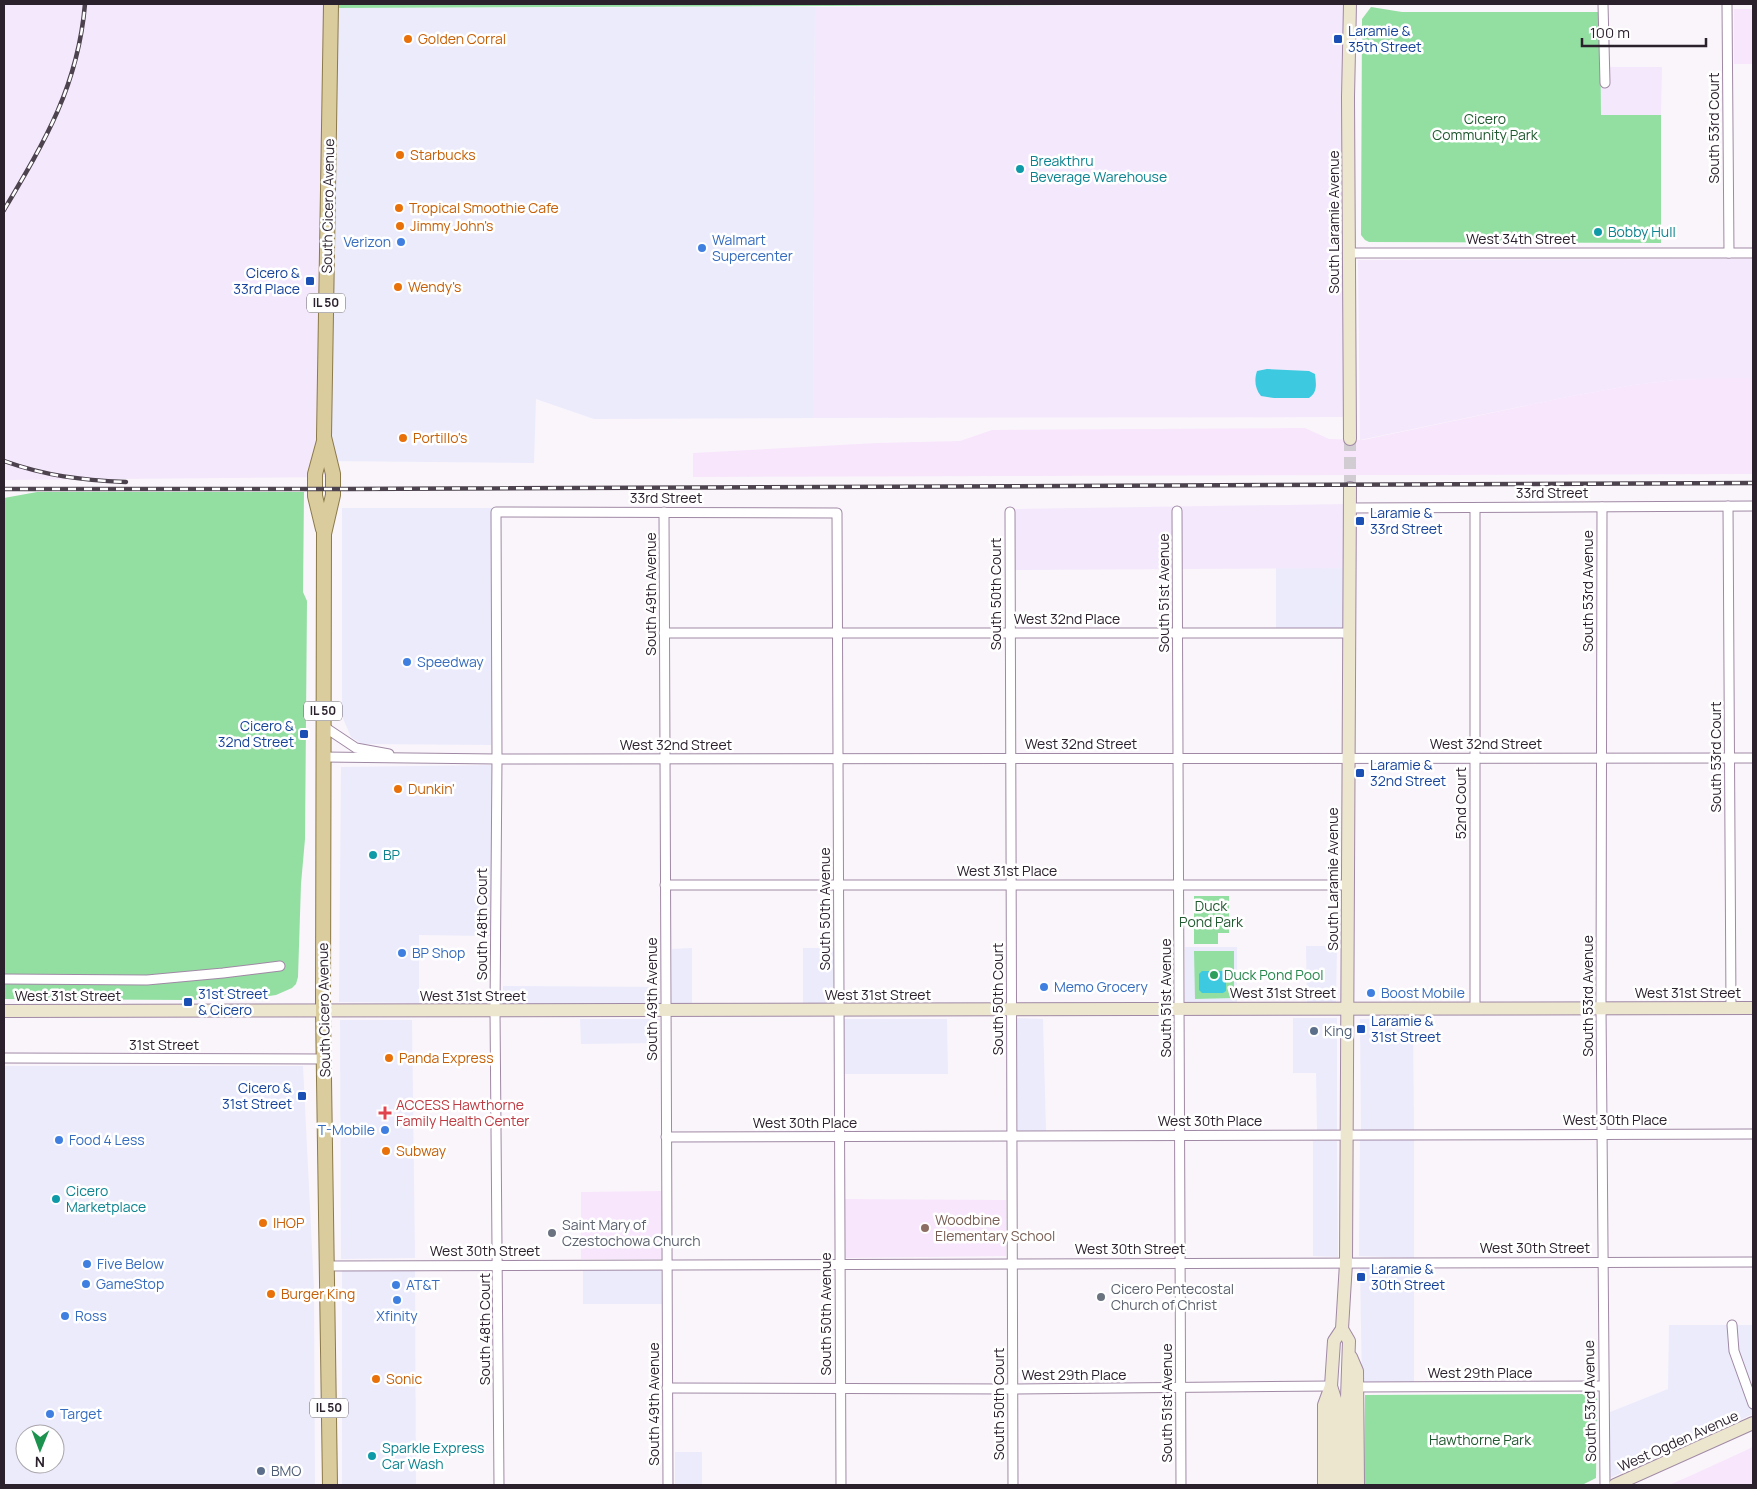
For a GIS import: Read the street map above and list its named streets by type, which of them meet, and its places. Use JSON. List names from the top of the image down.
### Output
{
  "streets": {
    "main road": [
      "South Cicero Avenue",
      "South Laramie Avenue",
      "IL 50",
      "West 31st Street",
      "West Ogden Avenue"
    ],
    "street": [
      "South 53rd Court",
      "West 34th Street",
      "33rd Street",
      "South 53rd Avenue",
      "South 51st Avenue",
      "South 49th Avenue",
      "South 50th Court",
      "West 32nd Place",
      "West 32nd Street",
      "52nd Court",
      "West 31st Place",
      "South 50th Avenue",
      "South 48th Court",
      "31st Street",
      "West 30th Place",
      "West 30th Street",
      "West 29th Place"
    ]
  },
  "crossings": [
    ["South 53rd Court", "West 34th Street"],
    ["South 53rd Court", "33rd Street"],
    ["South 53rd Court", "West 32nd Street"],
    ["South 53rd Court", "West 31st Street"],
    ["South Cicero Avenue", "West 32nd Street"],
    ["South Cicero Avenue", "West 31st Street"],
    ["South Cicero Avenue", "31st Street"],
    ["South Cicero Avenue", "West 30th Street"],
    ["South Laramie Avenue", "West 34th Street"],
    ["South Laramie Avenue", "33rd Street"],
    ["South Laramie Avenue", "West 32nd Place"],
    ["South Laramie Avenue", "West 32nd Street"],
    ["South Laramie Avenue", "West 31st Place"],
    ["South Laramie Avenue", "West 31st Street"],
    ["South Laramie Avenue", "West 30th Place"],
    ["South Laramie Avenue", "West 30th Street"],
    ["South Laramie Avenue", "West 29th Place"],
    ["33rd Street", "South 53rd Avenue"],
    ["33rd Street", "South 49th Avenue"],
    ["33rd Street", "52nd Court"],
    ["33rd Street", "South 50th Avenue"],
    ["33rd Street", "South 48th Court"],
    ["South 53rd Avenue", "West 32nd Street"],
    ["South 53rd Avenue", "West 31st Street"],
    ["South 53rd Avenue", "West 30th Place"],
    ["South 53rd Avenue", "West 30th Street"],
    ["South 53rd Avenue", "West 29th Place"],
    ["South 51st Avenue", "West 32nd Place"],
    ["South 51st Avenue", "West 32nd Street"],
    ["South 51st Avenue", "West 31st Place"],
    ["South 51st Avenue", "West 31st Street"],
    ["South 51st Avenue", "West 30th Place"],
    ["South 51st Avenue", "West 30th Street"],
    ["South 51st Avenue", "West 29th Place"],
    ["South 49th Avenue", "West 32nd Place"],
    ["South 49th Avenue", "West 32nd Street"],
    ["South 49th Avenue", "West 31st Place"],
    ["South 49th Avenue", "West 31st Street"],
    ["South 49th Avenue", "West 30th Place"],
    ["South 49th Avenue", "West 30th Street"],
    ["South 49th Avenue", "West 29th Place"],
    ["South 50th Court", "West 32nd Place"],
    ["South 50th Court", "West 32nd Street"],
    ["South 50th Court", "West 31st Place"],
    ["South 50th Court", "West 31st Street"],
    ["South 50th Court", "West 30th Place"],
    ["South 50th Court", "West 30th Street"],
    ["South 50th Court", "West 29th Place"],
    ["West 32nd Place", "South 50th Avenue"],
    ["West 32nd Street", "52nd Court"],
    ["West 32nd Street", "South 50th Avenue"],
    ["West 32nd Street", "South 48th Court"],
    ["52nd Court", "West 31st Street"],
    ["West 31st Place", "South 50th Avenue"],
    ["South 50th Avenue", "West 31st Street"],
    ["South 50th Avenue", "West 30th Place"],
    ["South 50th Avenue", "West 30th Street"],
    ["South 50th Avenue", "West 29th Place"],
    ["South 48th Court", "West 31st Street"],
    ["South 48th Court", "West 30th Street"]
  ],
  "parks": ["Cicero Community Park", "Duck Pond Park", "Hawthorne Park"],
  "places": {
    "other": [
      "Golden Corral",
      "Starbucks",
      "Breakthru Beverage Warehouse",
      "Tropical Smoothie Cafe",
      "Jimmy John's",
      "Bobby Hull",
      "Verizon",
      "Walmart Supercenter",
      "Wendy's",
      "Portillo's",
      "Speedway",
      "Dunkin'",
      "BP",
      "BP Shop",
      "Duck Pond Pool",
      "Memo Grocery",
      "Boost Mobile",
      "King",
      "Panda Express",
      "T-Mobile",
      "Food 4 Less",
      "Subway",
      "Cicero Marketplace",
      "IHOP",
      "Woodbine Elementary School",
      "Saint Mary of Czestochowa Church",
      "Five Below",
      "GameStop",
      "AT&T",
      "Burger King",
      "Cicero Pentecostal Church of Christ",
      "Xfinity",
      "Ross",
      "Sonic",
      "Target",
      "Sparkle Express Car Wash",
      "BMO"
    ],
    "transit": [
      "Laramie & 35th Street",
      "Cicero & 33rd Place",
      "Laramie & 33rd Street",
      "Cicero & 32nd Street",
      "Laramie & 32nd Street",
      "31st Street & Cicero",
      "Laramie & 31st Street",
      "Cicero & 31st Street",
      "Laramie & 30th Street"
    ],
    "health": ["ACCESS Hawthorne Family Health Center"]
  },
  "scale_bar": "100 m",
  "north": "bottom"
}
